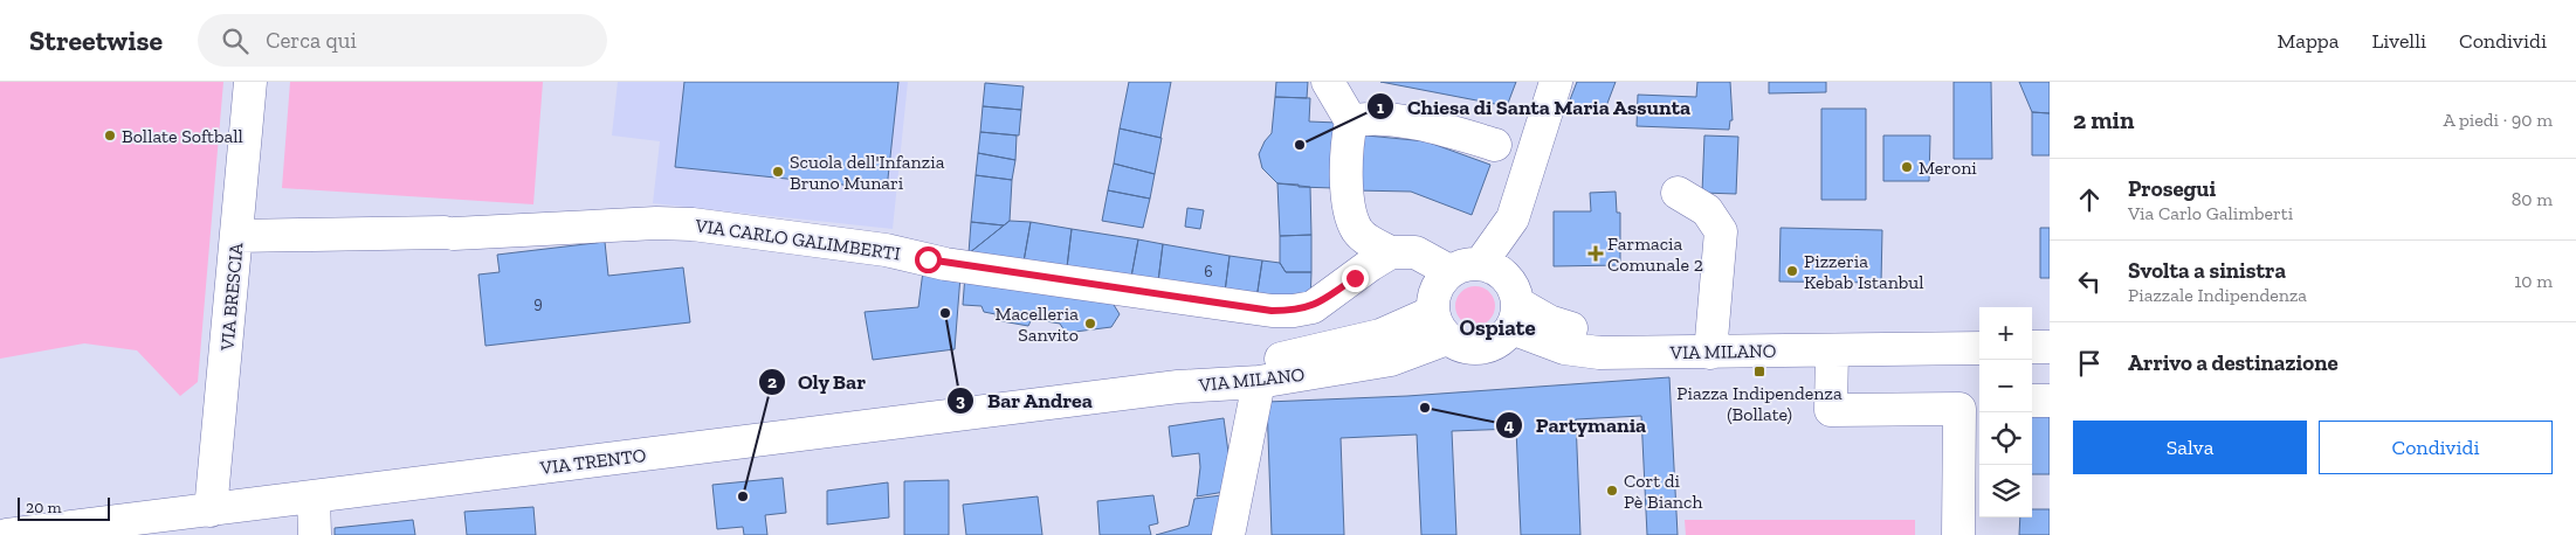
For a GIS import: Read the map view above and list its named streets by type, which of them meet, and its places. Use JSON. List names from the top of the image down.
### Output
{
  "streets": {
    "street": [
      "VIA CARLO GALIMBERTI",
      "VIA BRESCIA",
      "VIA MILANO",
      "VIA TRENTO"
    ]
  },
  "crossings": [
    ["VIA CARLO GALIMBERTI", "VIA BRESCIA"],
    ["VIA BRESCIA", "VIA TRENTO"],
    ["VIA MILANO", "VIA TRENTO"]
  ],
  "districts": ["Ospiate"],
  "places": {
    "other": [
      "Bollate Softball",
      "Chiesa di Santa Maria Assunta",
      "Meroni",
      "Scuola dell'Infanzia Bruno Munari",
      "Pizzeria Kebab Istanbul",
      "Bar Andrea",
      "Macelleria Sanvito",
      "Partymania",
      "Cort di Pè Bianch",
      "Oly Bar"
    ],
    "health": ["Farmacia Comunale 2"],
    "transit": ["Piazza Indipendenza (Bollate)"]
  },
  "house_numbers": ["6", "9"],
  "scale_bar": "20 m",
  "page": {
    "header": "Streetwise",
    "search": "Cerca qui",
    "nav": ["Mappa", "Livelli", "Condividi"],
    "heading": ["2 min", "A piedi · 90 m"],
    "list": [
      ["Prosegui", "Via Carlo Galimberti", "80 m"],
      ["Svolta a sinistra", "Piazzale Indipendenza", "10 m"],
      "Arrivo a destinazione"
    ],
    "map_buttons": ["+", "−"],
    "buttons": ["Salva", "Condividi"],
    "scale": "20 m"
  }
}
